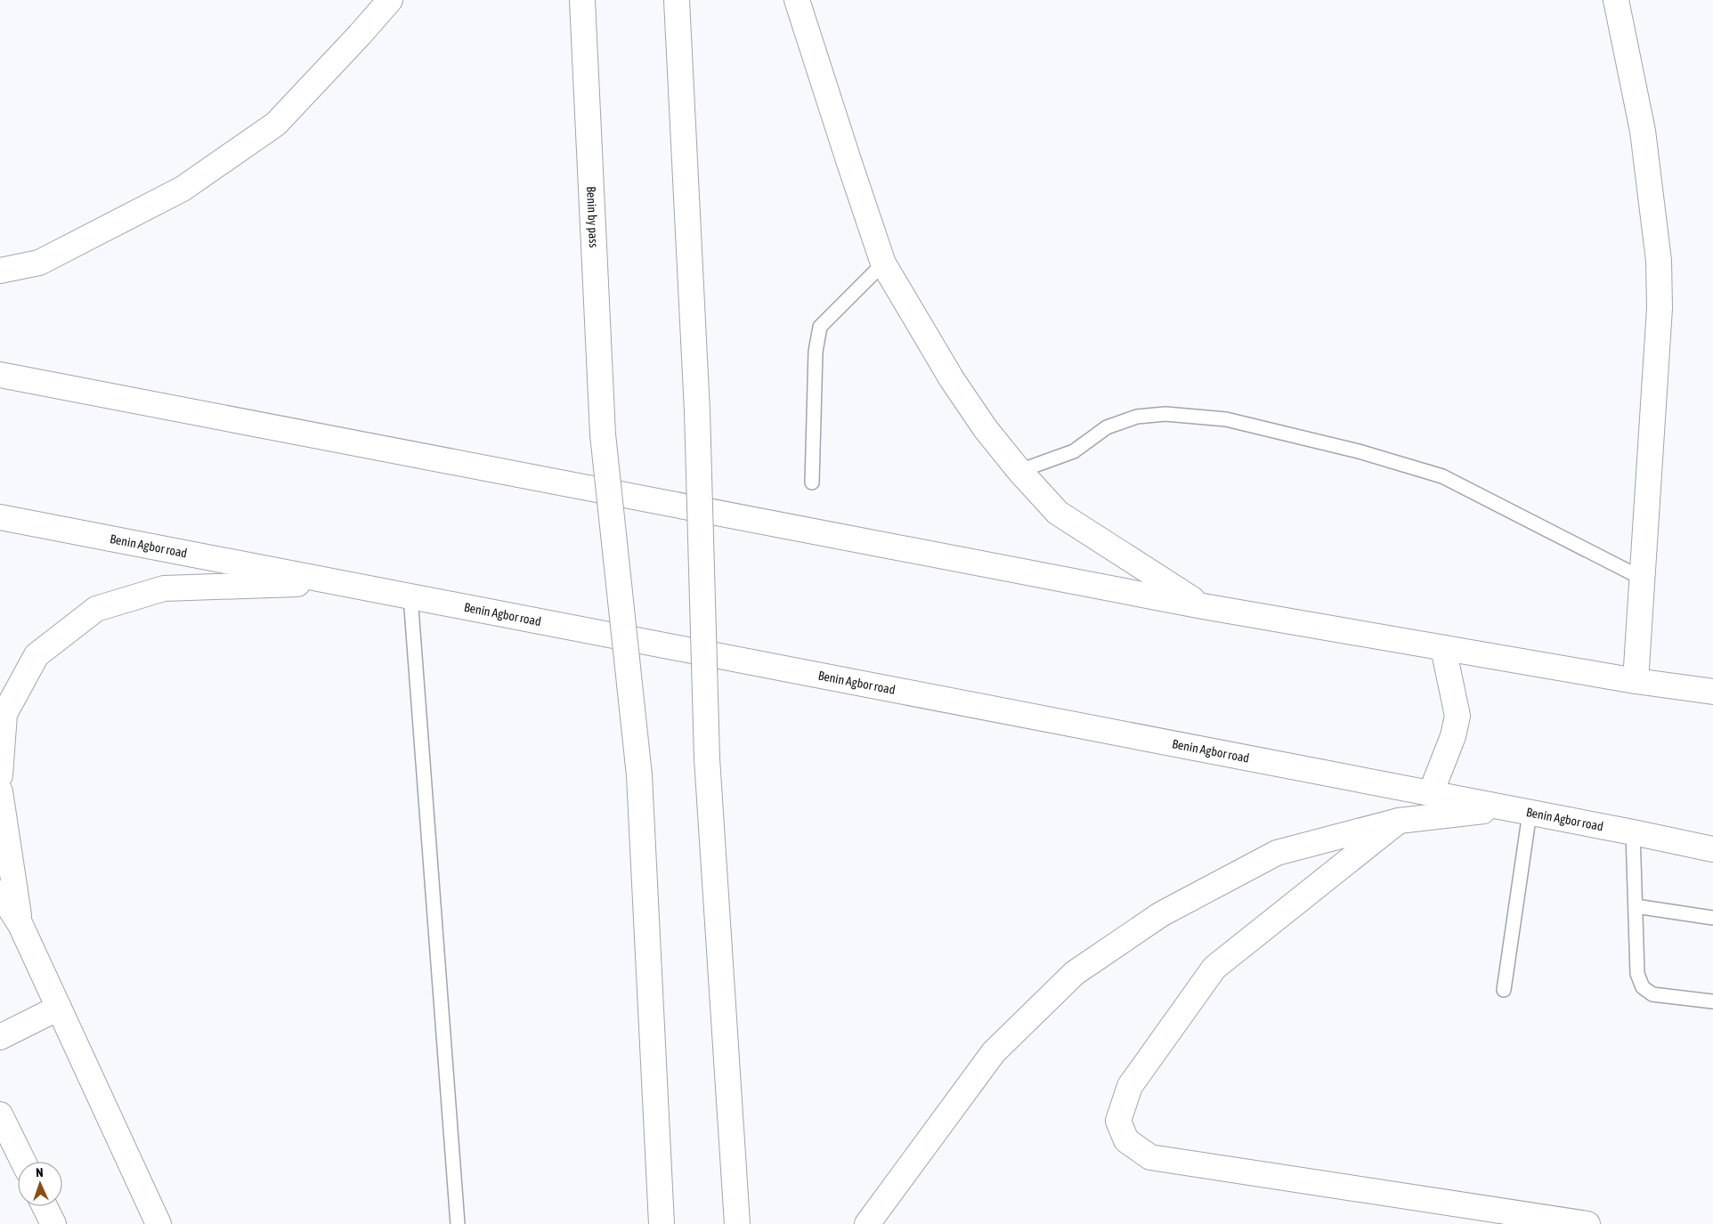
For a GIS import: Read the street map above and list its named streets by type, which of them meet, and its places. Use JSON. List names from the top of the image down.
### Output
{
  "streets": {
    "main road": ["Benin by pass", "Benin Agbor road"]
  },
  "north": "top"
}
